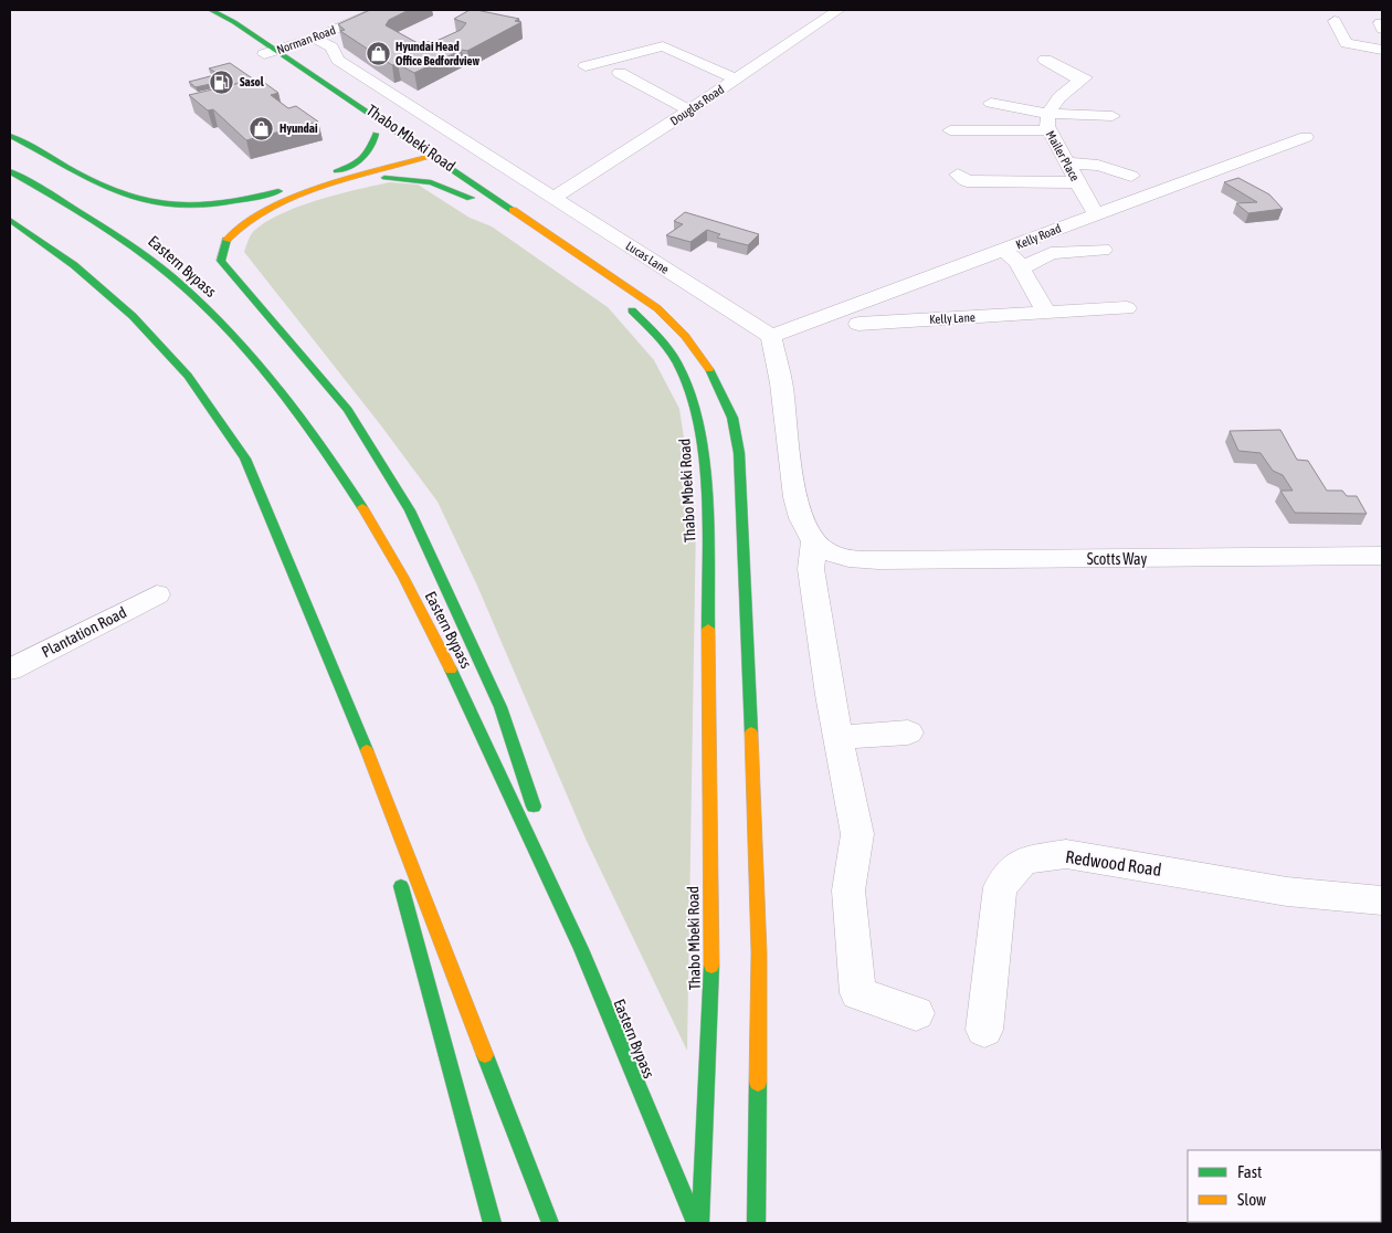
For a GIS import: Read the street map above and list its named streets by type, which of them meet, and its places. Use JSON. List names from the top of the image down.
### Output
{
  "streets": {
    "main road": ["Thabo Mbeki Road", "Eastern Bypass"],
    "street": [
      "Norman Road",
      "Douglas Road",
      "Mailer Place",
      "Kelly Road",
      "Lucas Lane",
      "Kelly Lane",
      "Scotts Way",
      "Plantation Road",
      "Redwood Road"
    ]
  },
  "crossings": [
    ["Norman Road", "Thabo Mbeki Road"],
    ["Norman Road", "Lucas Lane"],
    ["Douglas Road", "Lucas Lane"],
    ["Mailer Place", "Kelly Road"],
    ["Kelly Road", "Lucas Lane"]
  ],
  "places": {
    "shop": ["Hyundai Head Office Bedfordview", "Hyundai"],
    "fuel station": ["Sasol"]
  },
  "legend": ["Fast", "Slow"]
}
